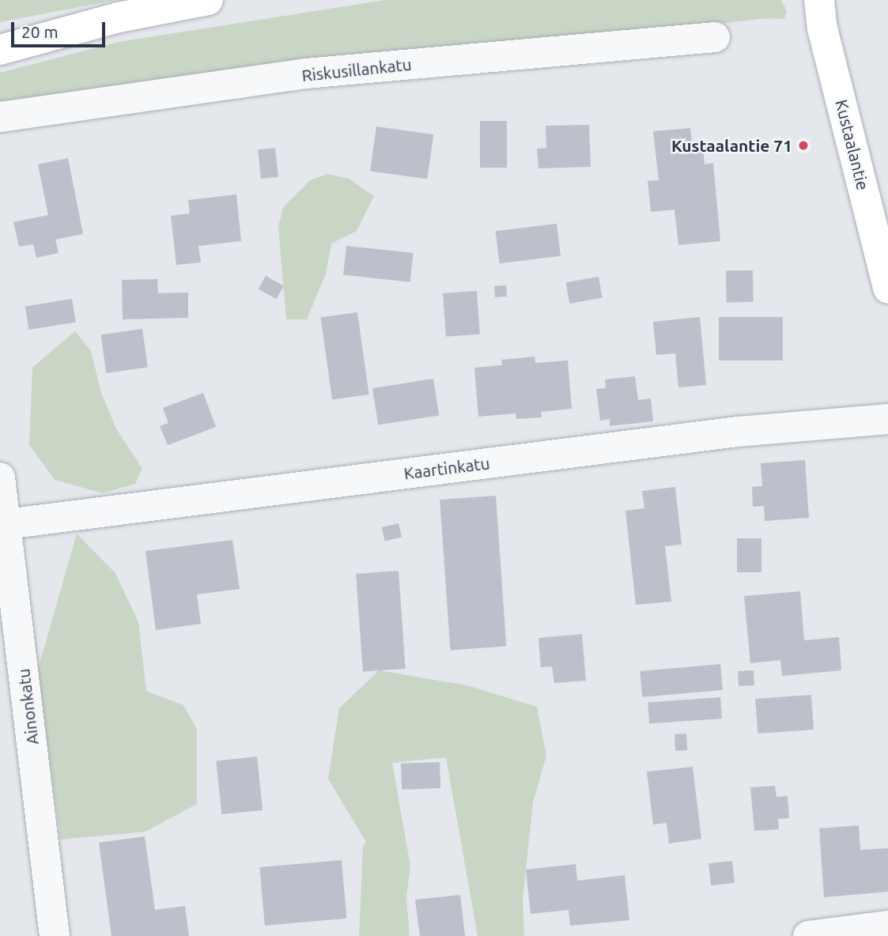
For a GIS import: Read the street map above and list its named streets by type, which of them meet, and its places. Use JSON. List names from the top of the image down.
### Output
{
  "streets": {
    "main road": ["Kustaalantie"],
    "street": ["Riskusillankatu", "Kaartinkatu", "Ainonkatu"]
  },
  "crossings": [
    ["Kaartinkatu", "Ainonkatu"]
  ],
  "places": ["Kustaalantie 71"],
  "scale_bar": "20 m"
}
